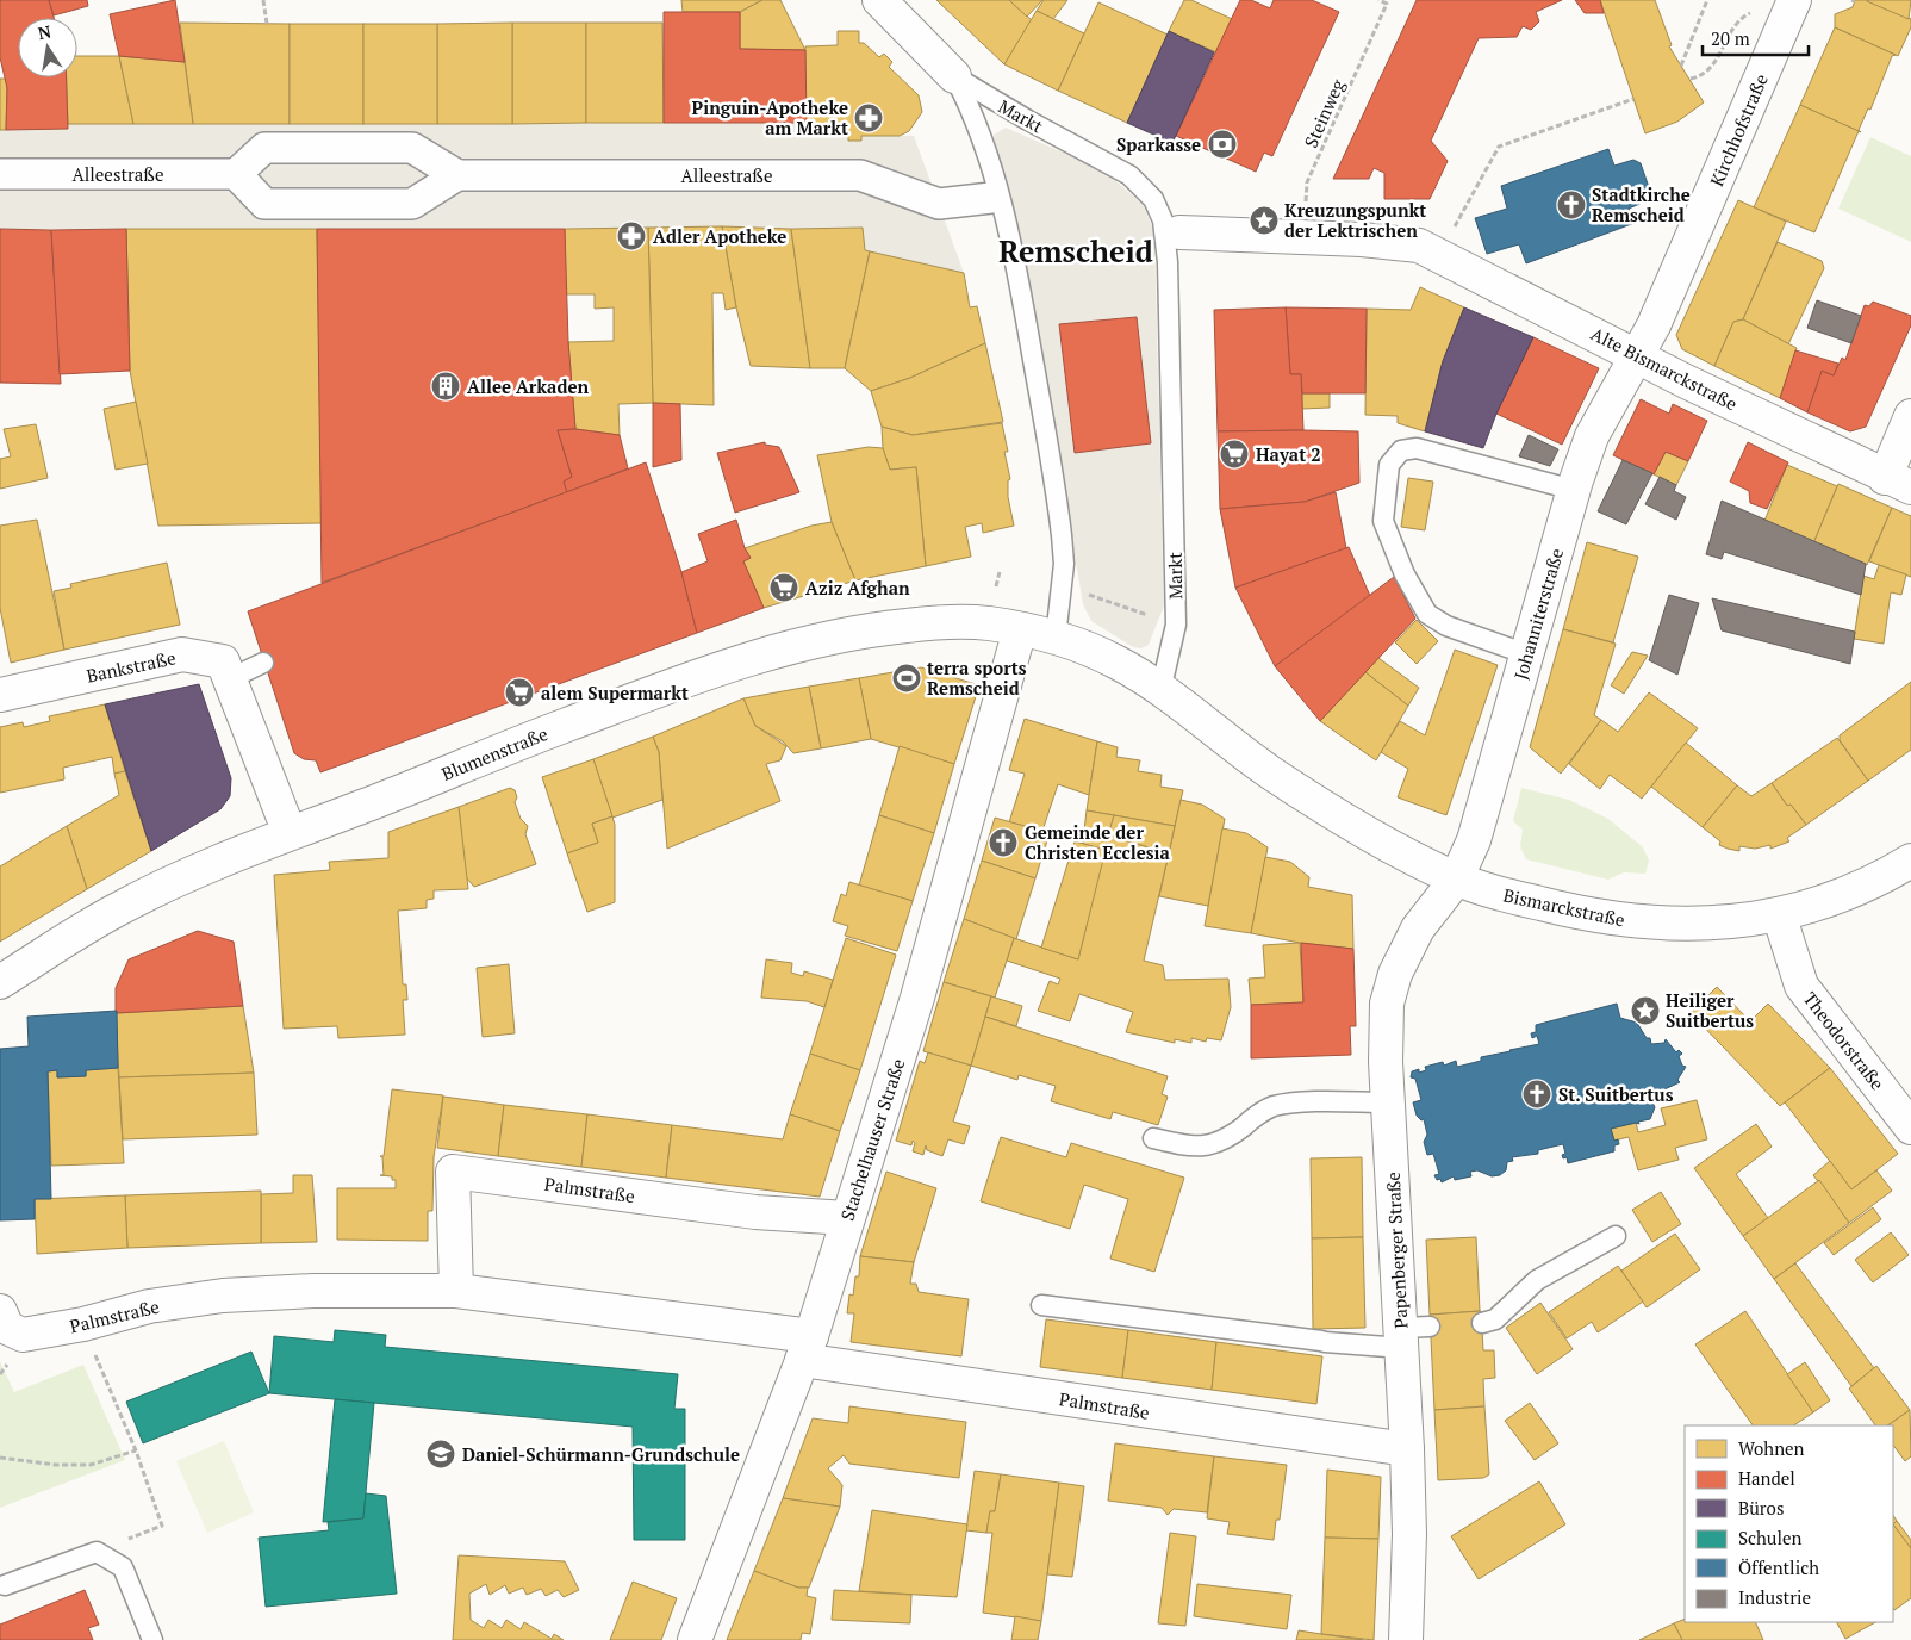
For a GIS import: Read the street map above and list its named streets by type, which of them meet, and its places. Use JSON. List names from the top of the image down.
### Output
{
  "streets": {
    "street": [
      "Kirchhofstraße",
      "Alleestraße",
      "Alte Bismarckstraße",
      "Johanniterstraße",
      "Bankstraße",
      "Blumenstraße",
      "Bismarckstraße",
      "Theodorstraße",
      "Stachelhauser Straße",
      "Palmstraße",
      "Papenberger Straße"
    ],
    "lane": ["Markt"],
    "path": ["Steinweg"]
  },
  "crossings": [
    ["Steinweg", "Alte Bismarckstraße"],
    ["Markt", "Alleestraße"],
    ["Kirchhofstraße", "Alte Bismarckstraße"],
    ["Kirchhofstraße", "Johanniterstraße"],
    ["Alte Bismarckstraße", "Johanniterstraße"],
    ["Johanniterstraße", "Bismarckstraße"],
    ["Johanniterstraße", "Papenberger Straße"],
    ["Blumenstraße", "Stachelhauser Straße"],
    ["Bismarckstraße", "Theodorstraße"],
    ["Bismarckstraße", "Papenberger Straße"],
    ["Stachelhauser Straße", "Palmstraße"],
    ["Palmstraße", "Papenberger Straße"]
  ],
  "districts": ["Remscheid"],
  "places": {
    "pharmacy": ["Pinguin-Apotheke am Markt", "Adler Apotheke"],
    "bank": ["Sparkasse"],
    "church": ["Stadtkirche Remscheid", "Gemeinde der Christen Ecclesia", "St. Suitbertus"],
    "place": ["Kreuzungspunkt der Lektrischen", "Heiliger Suitbertus"],
    "building": ["Allee Arkaden"],
    "supermarket": ["Hayat 2", "Aziz Afghan", "alem Supermarkt"],
    "sports": ["terra sports Remscheid"],
    "school or university": ["Daniel-Schürmann-Grundschule"]
  },
  "legend": [
    "Wohnen",
    "Handel",
    "Büros",
    "Schulen",
    "Öffentlich",
    "Industrie"
  ],
  "scale_bar": "20 m",
  "north": "top"
}
